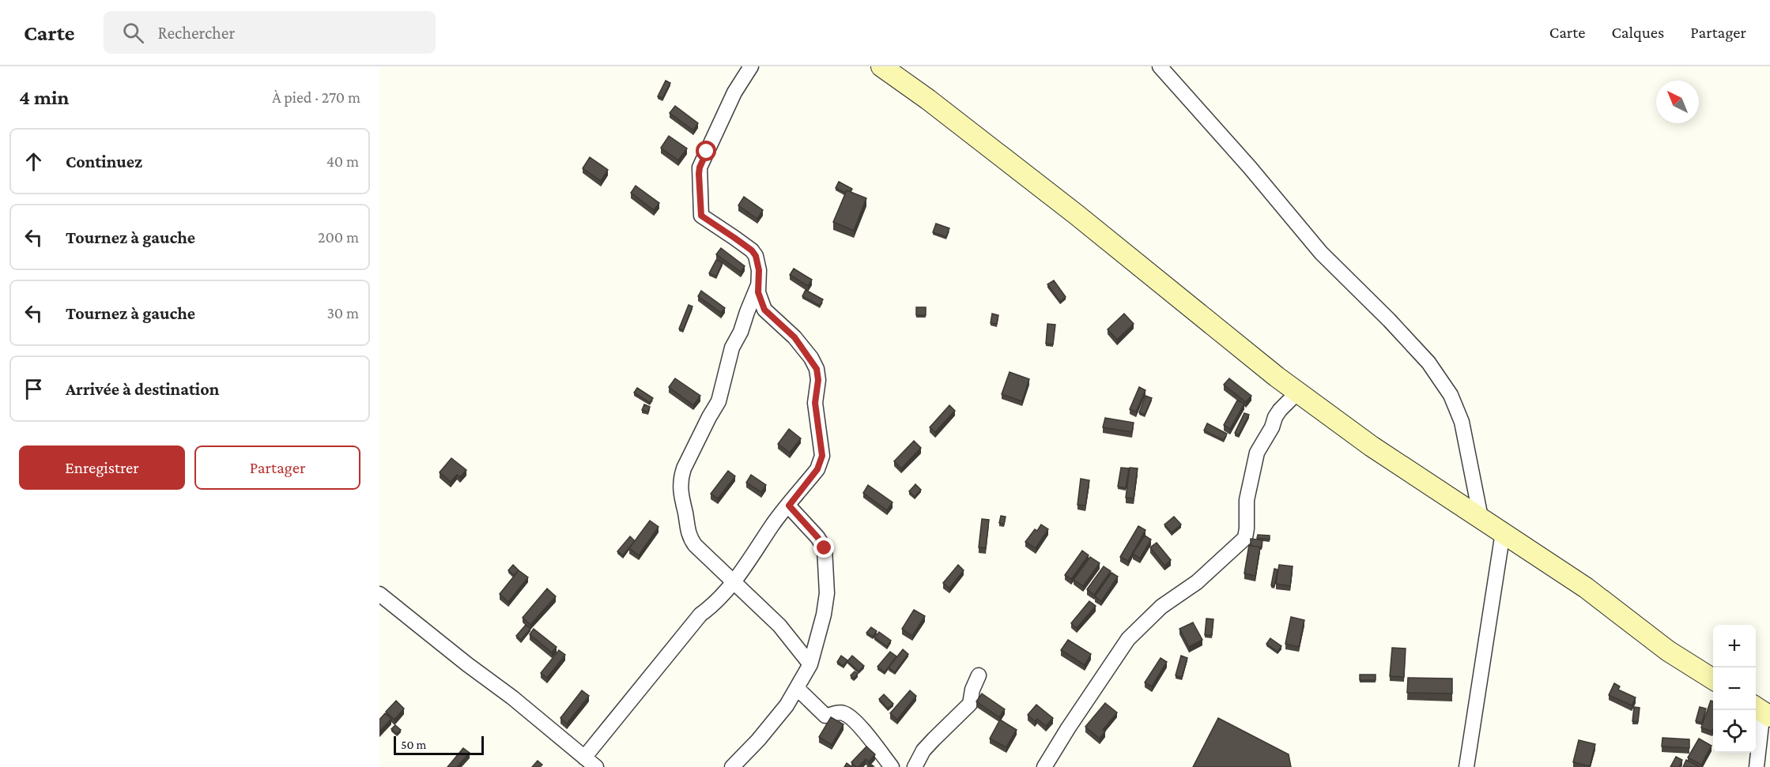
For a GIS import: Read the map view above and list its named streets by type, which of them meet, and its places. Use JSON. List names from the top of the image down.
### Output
{
  "scale_bar": "50 m",
  "north": "top left",
  "page": {
    "header": "Carte",
    "search": "Rechercher",
    "nav": ["Carte", "Calques", "Partager"],
    "heading": ["4 min", "À pied · 270 m"],
    "list": [
      ["Continuez", "40 m"],
      ["Tournez à gauche", "200 m"],
      ["Tournez à gauche", "30 m"],
      "Arrivée à destination"
    ],
    "buttons": ["Enregistrer", "Partager"],
    "map_buttons": ["+", "−"],
    "scale": "50 m"
  }
}
